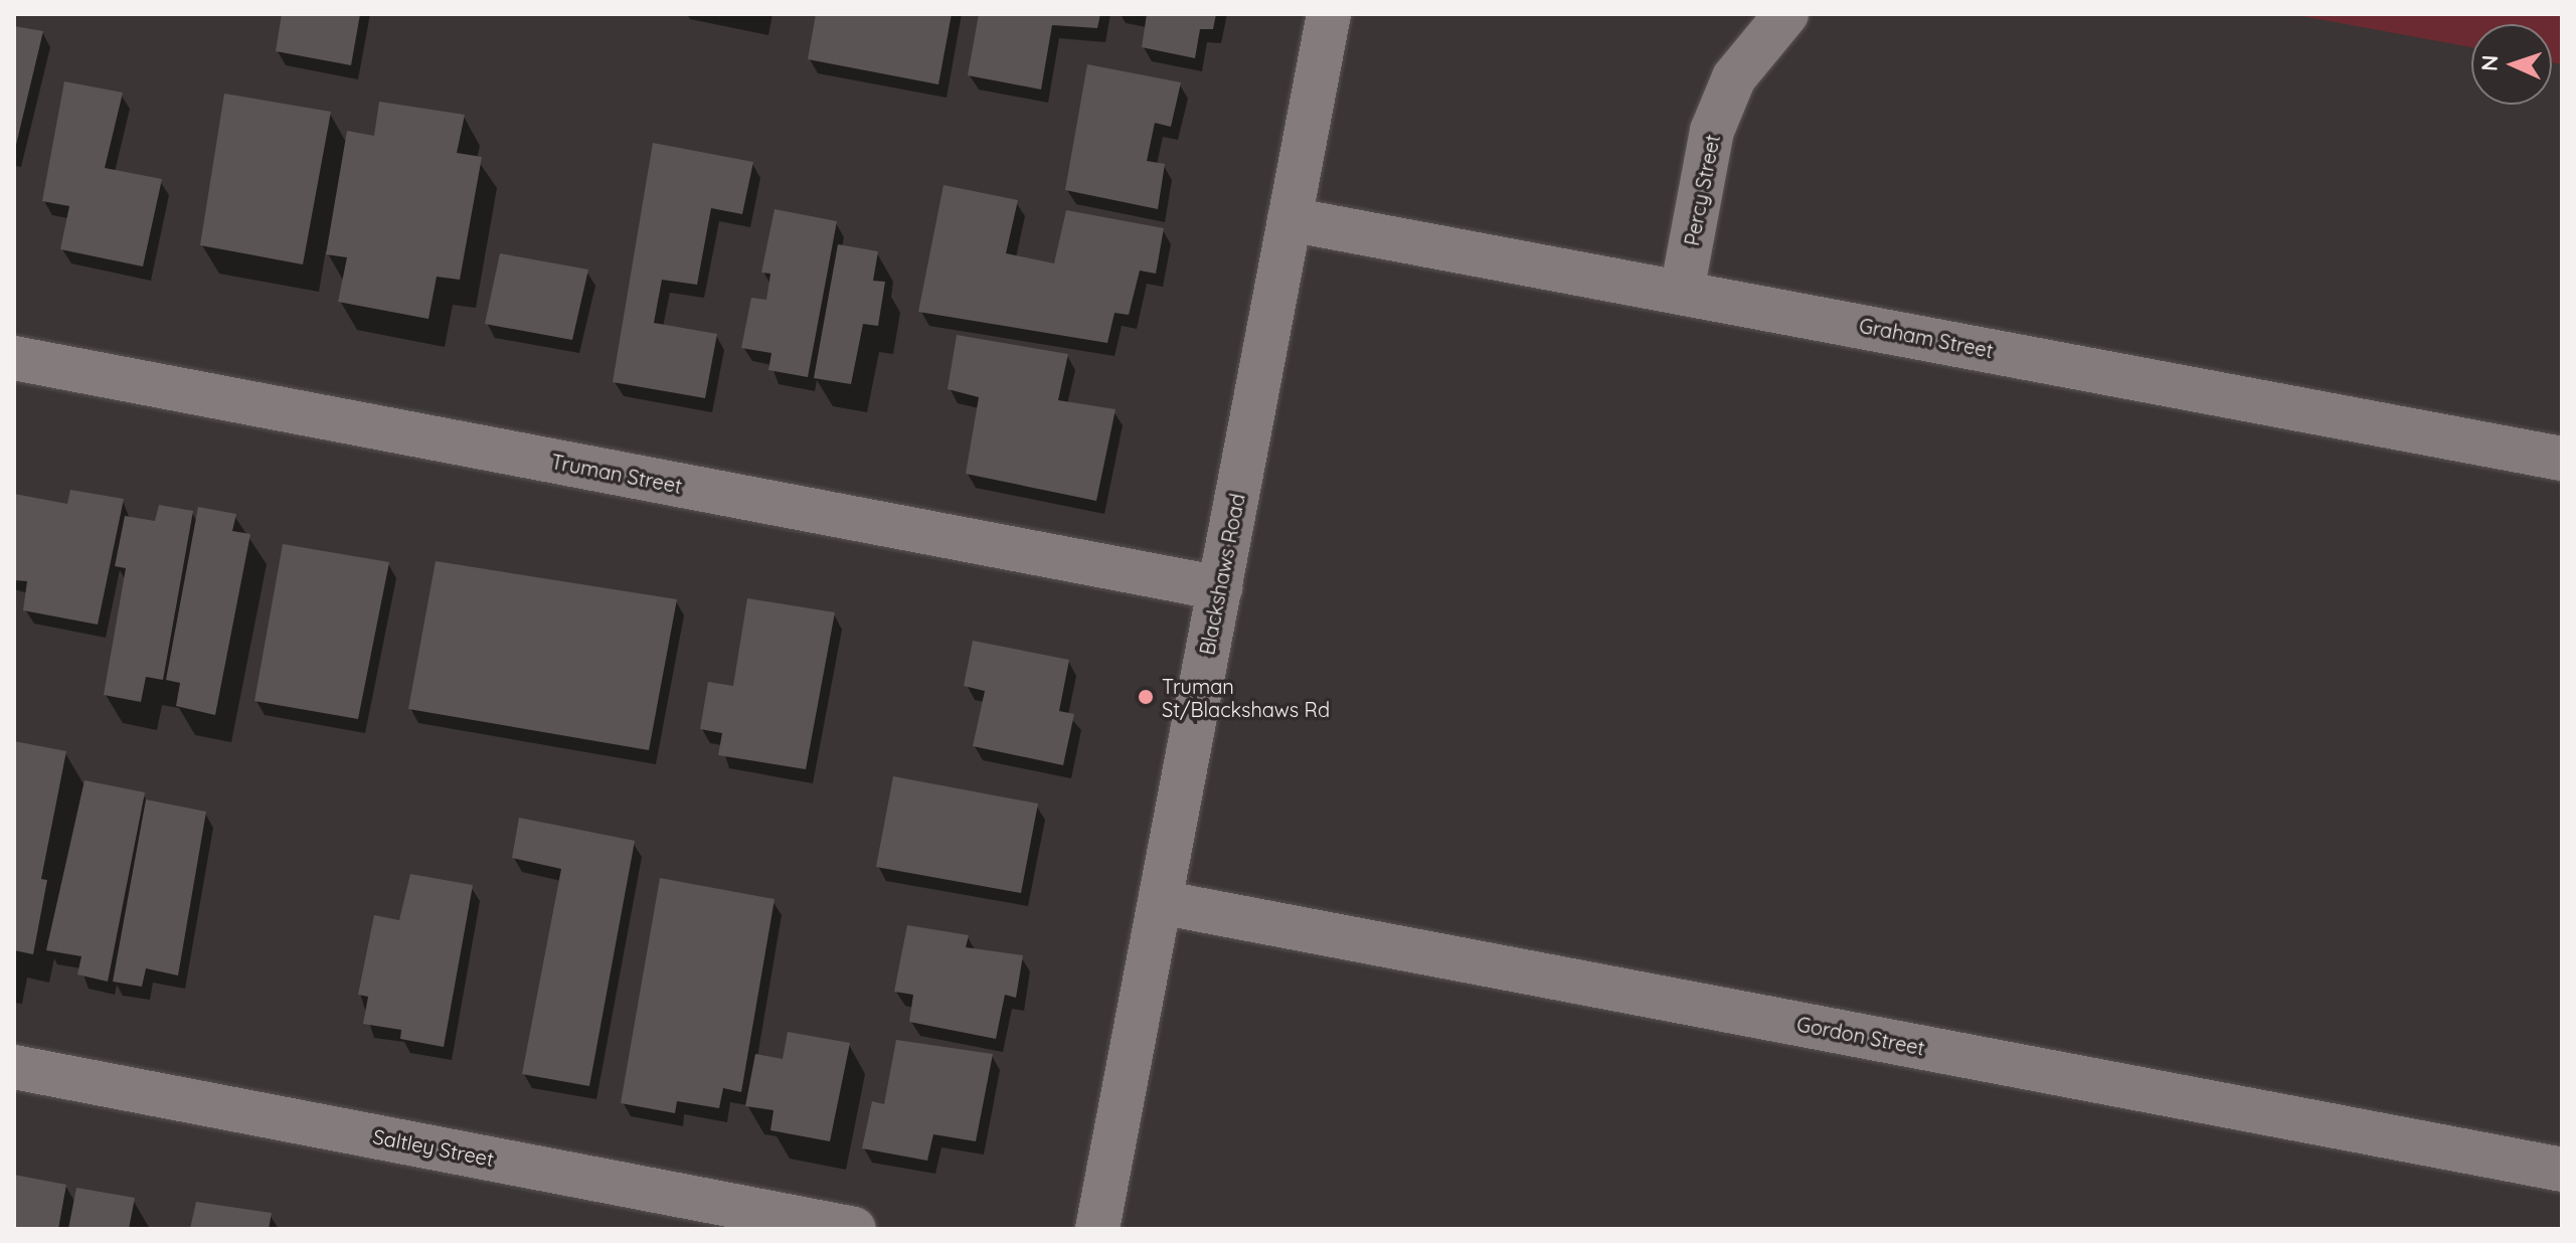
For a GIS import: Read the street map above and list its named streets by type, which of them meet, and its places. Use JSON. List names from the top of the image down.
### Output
{
  "streets": {
    "street": [
      "Percy Street",
      "Graham Street",
      "Truman Street",
      "Blackshaws Road",
      "Gordon Street",
      "Saltley Street"
    ]
  },
  "crossings": [
    ["Percy Street", "Graham Street"],
    ["Graham Street", "Blackshaws Road"],
    ["Truman Street", "Blackshaws Road"],
    ["Blackshaws Road", "Gordon Street"]
  ],
  "places": ["Truman St/Blackshaws Rd"],
  "north": "left"
}
